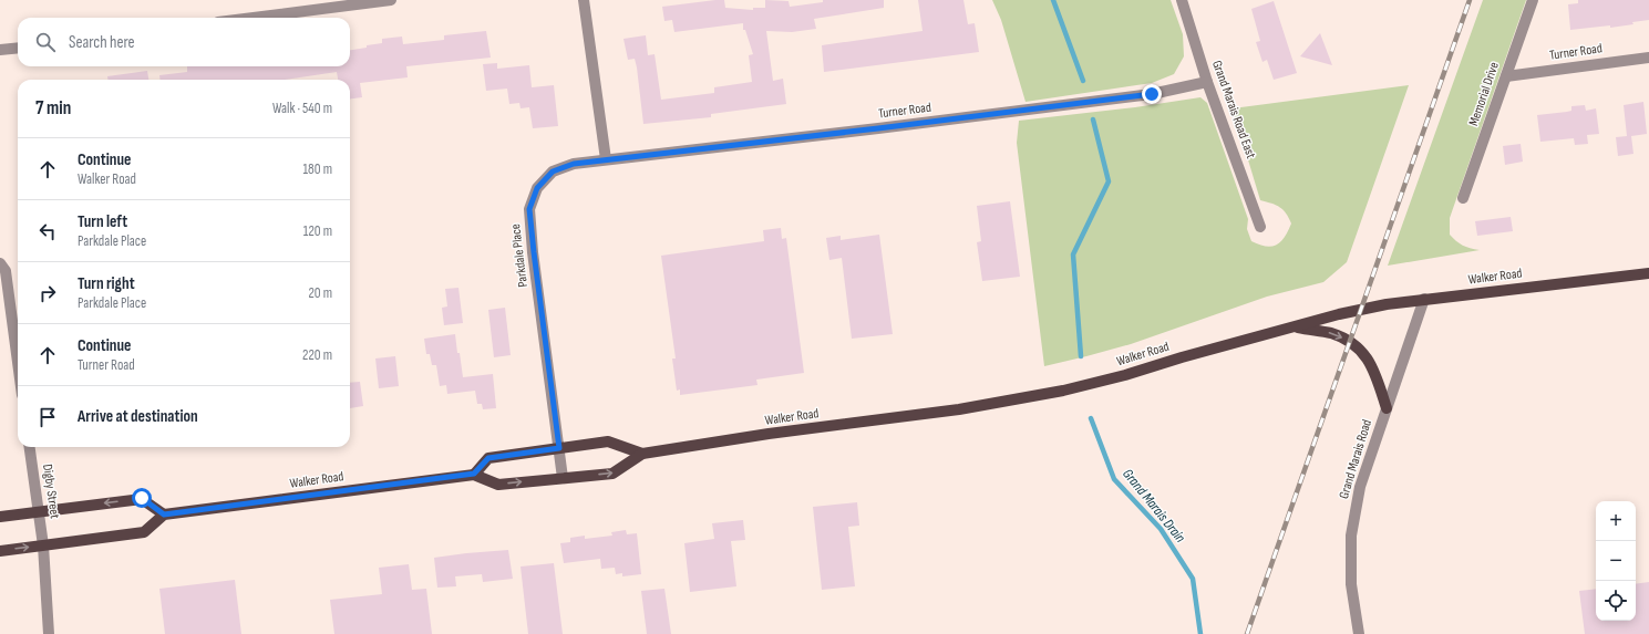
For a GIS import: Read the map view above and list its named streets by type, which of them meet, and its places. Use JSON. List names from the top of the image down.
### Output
{
  "streets": {
    "main road": ["Walker Road"],
    "street": [
      "Turner Road",
      "Memorial Drive",
      "Grand Marais Road East",
      "Parkdale Place",
      "Grand Marais Road",
      "Digby Street"
    ]
  },
  "crossings": [
    ["Turner Road", "Memorial Drive"],
    ["Turner Road", "Grand Marais Road East"],
    ["Turner Road", "Parkdale Place"],
    ["Parkdale Place", "Walker Road"],
    ["Walker Road", "Grand Marais Road"]
  ],
  "water": ["Grand Marais Drain"],
  "page": {
    "search": "Search here",
    "heading": ["7 min", "Walk · 540 m"],
    "list": [
      ["Continue", "Walker Road", "180 m"],
      ["Turn left", "Parkdale Place", "120 m"],
      ["Turn right", "Parkdale Place", "20 m"],
      ["Continue", "Turner Road", "220 m"],
      "Arrive at destination"
    ],
    "map_buttons": ["+", "−"]
  }
}
